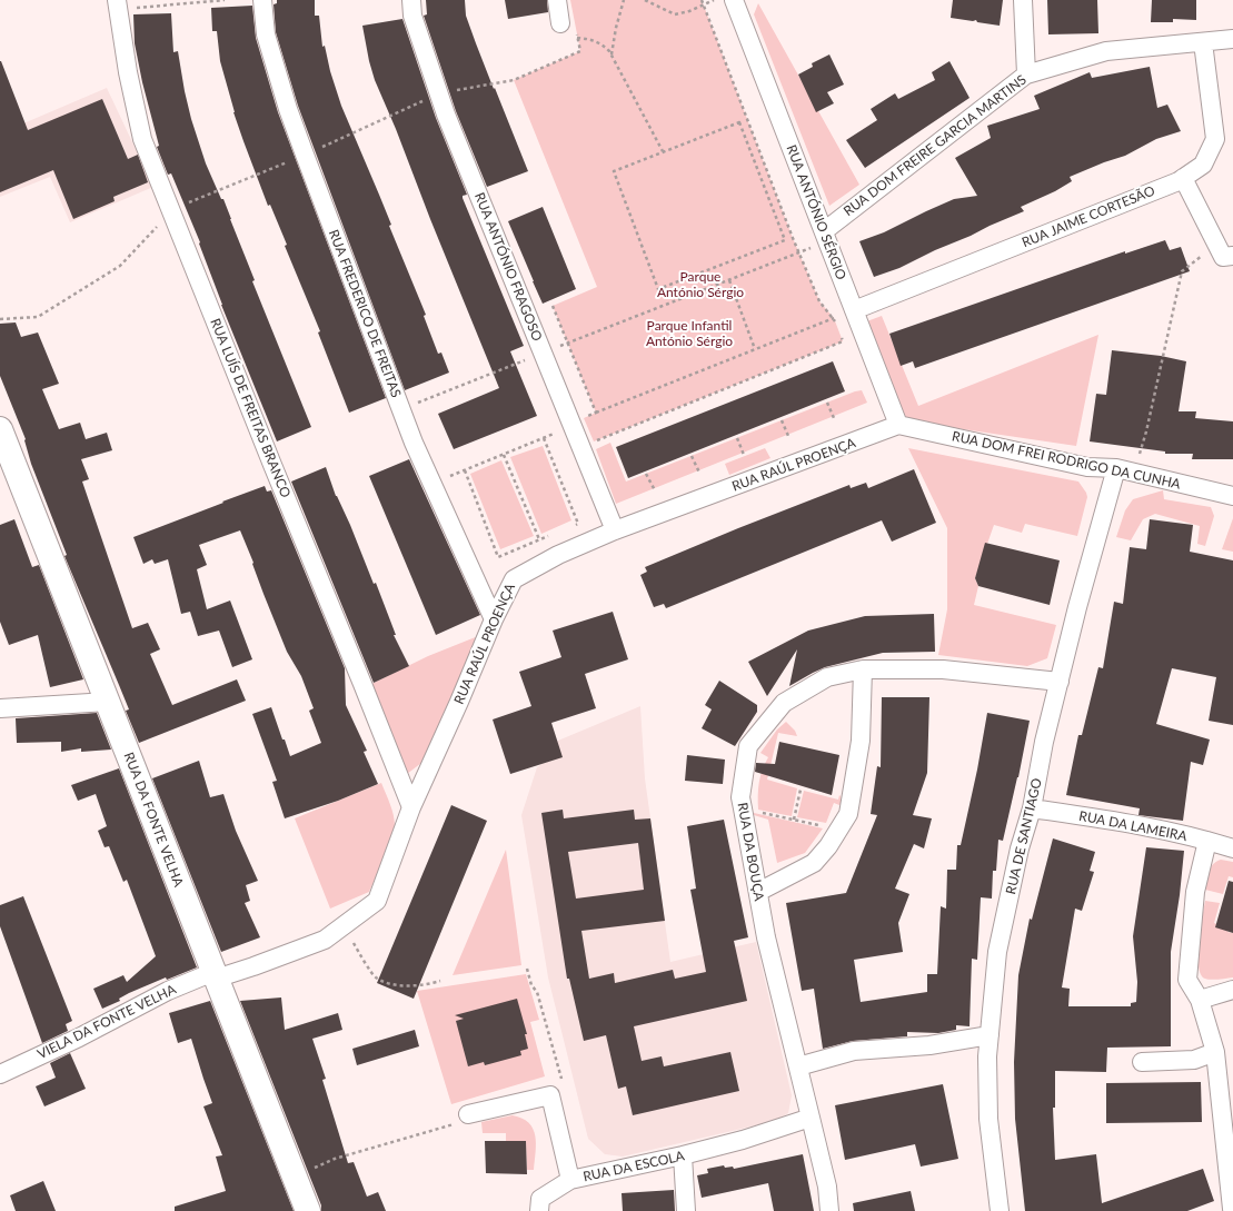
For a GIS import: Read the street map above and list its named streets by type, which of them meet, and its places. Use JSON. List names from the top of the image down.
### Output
{
  "streets": {
    "street": [
      "RUA DOM FREIRE GARCIA MARTINS",
      "RUA ANTÓNIO SÉRGIO",
      "RUA JAIME CORTESÃO",
      "RUA ANTÓNIO FRAGOSO",
      "RUA FREDERICO DE FREITAS",
      "RUA LUÍS DE FREITAS BRANCO",
      "RUA DOM FREI RODRIGO DA CUNHA",
      "RUA RAÚL PROENÇA",
      "RUA DA FONTE VELHA",
      "RUA DA LAMEIRA",
      "RUA DE SANTIAGO",
      "RUA DA BOUÇA",
      "VIELA DA FONTE VELHA",
      "RUA DA ESCOLA"
    ]
  },
  "crossings": [
    ["RUA DOM FREIRE GARCIA MARTINS", "RUA ANTÓNIO SÉRGIO"],
    ["RUA DOM FREIRE GARCIA MARTINS", "RUA JAIME CORTESÃO"],
    ["RUA ANTÓNIO SÉRGIO", "RUA JAIME CORTESÃO"],
    ["RUA ANTÓNIO SÉRGIO", "RUA DOM FREI RODRIGO DA CUNHA"],
    ["RUA ANTÓNIO SÉRGIO", "RUA RAÚL PROENÇA"],
    ["RUA ANTÓNIO FRAGOSO", "RUA RAÚL PROENÇA"],
    ["RUA FREDERICO DE FREITAS", "RUA RAÚL PROENÇA"],
    ["RUA LUÍS DE FREITAS BRANCO", "RUA RAÚL PROENÇA"],
    ["RUA DOM FREI RODRIGO DA CUNHA", "RUA RAÚL PROENÇA"],
    ["RUA DOM FREI RODRIGO DA CUNHA", "RUA DE SANTIAGO"],
    ["RUA RAÚL PROENÇA", "RUA DA FONTE VELHA"],
    ["RUA RAÚL PROENÇA", "VIELA DA FONTE VELHA"],
    ["RUA DA FONTE VELHA", "VIELA DA FONTE VELHA"],
    ["RUA DA LAMEIRA", "RUA DE SANTIAGO"],
    ["RUA DE SANTIAGO", "RUA DA BOUÇA"],
    ["RUA DA BOUÇA", "RUA DA ESCOLA"]
  ],
  "parks": ["Parque António Sérgio", "Parque Infantil António Sérgio"]
}
